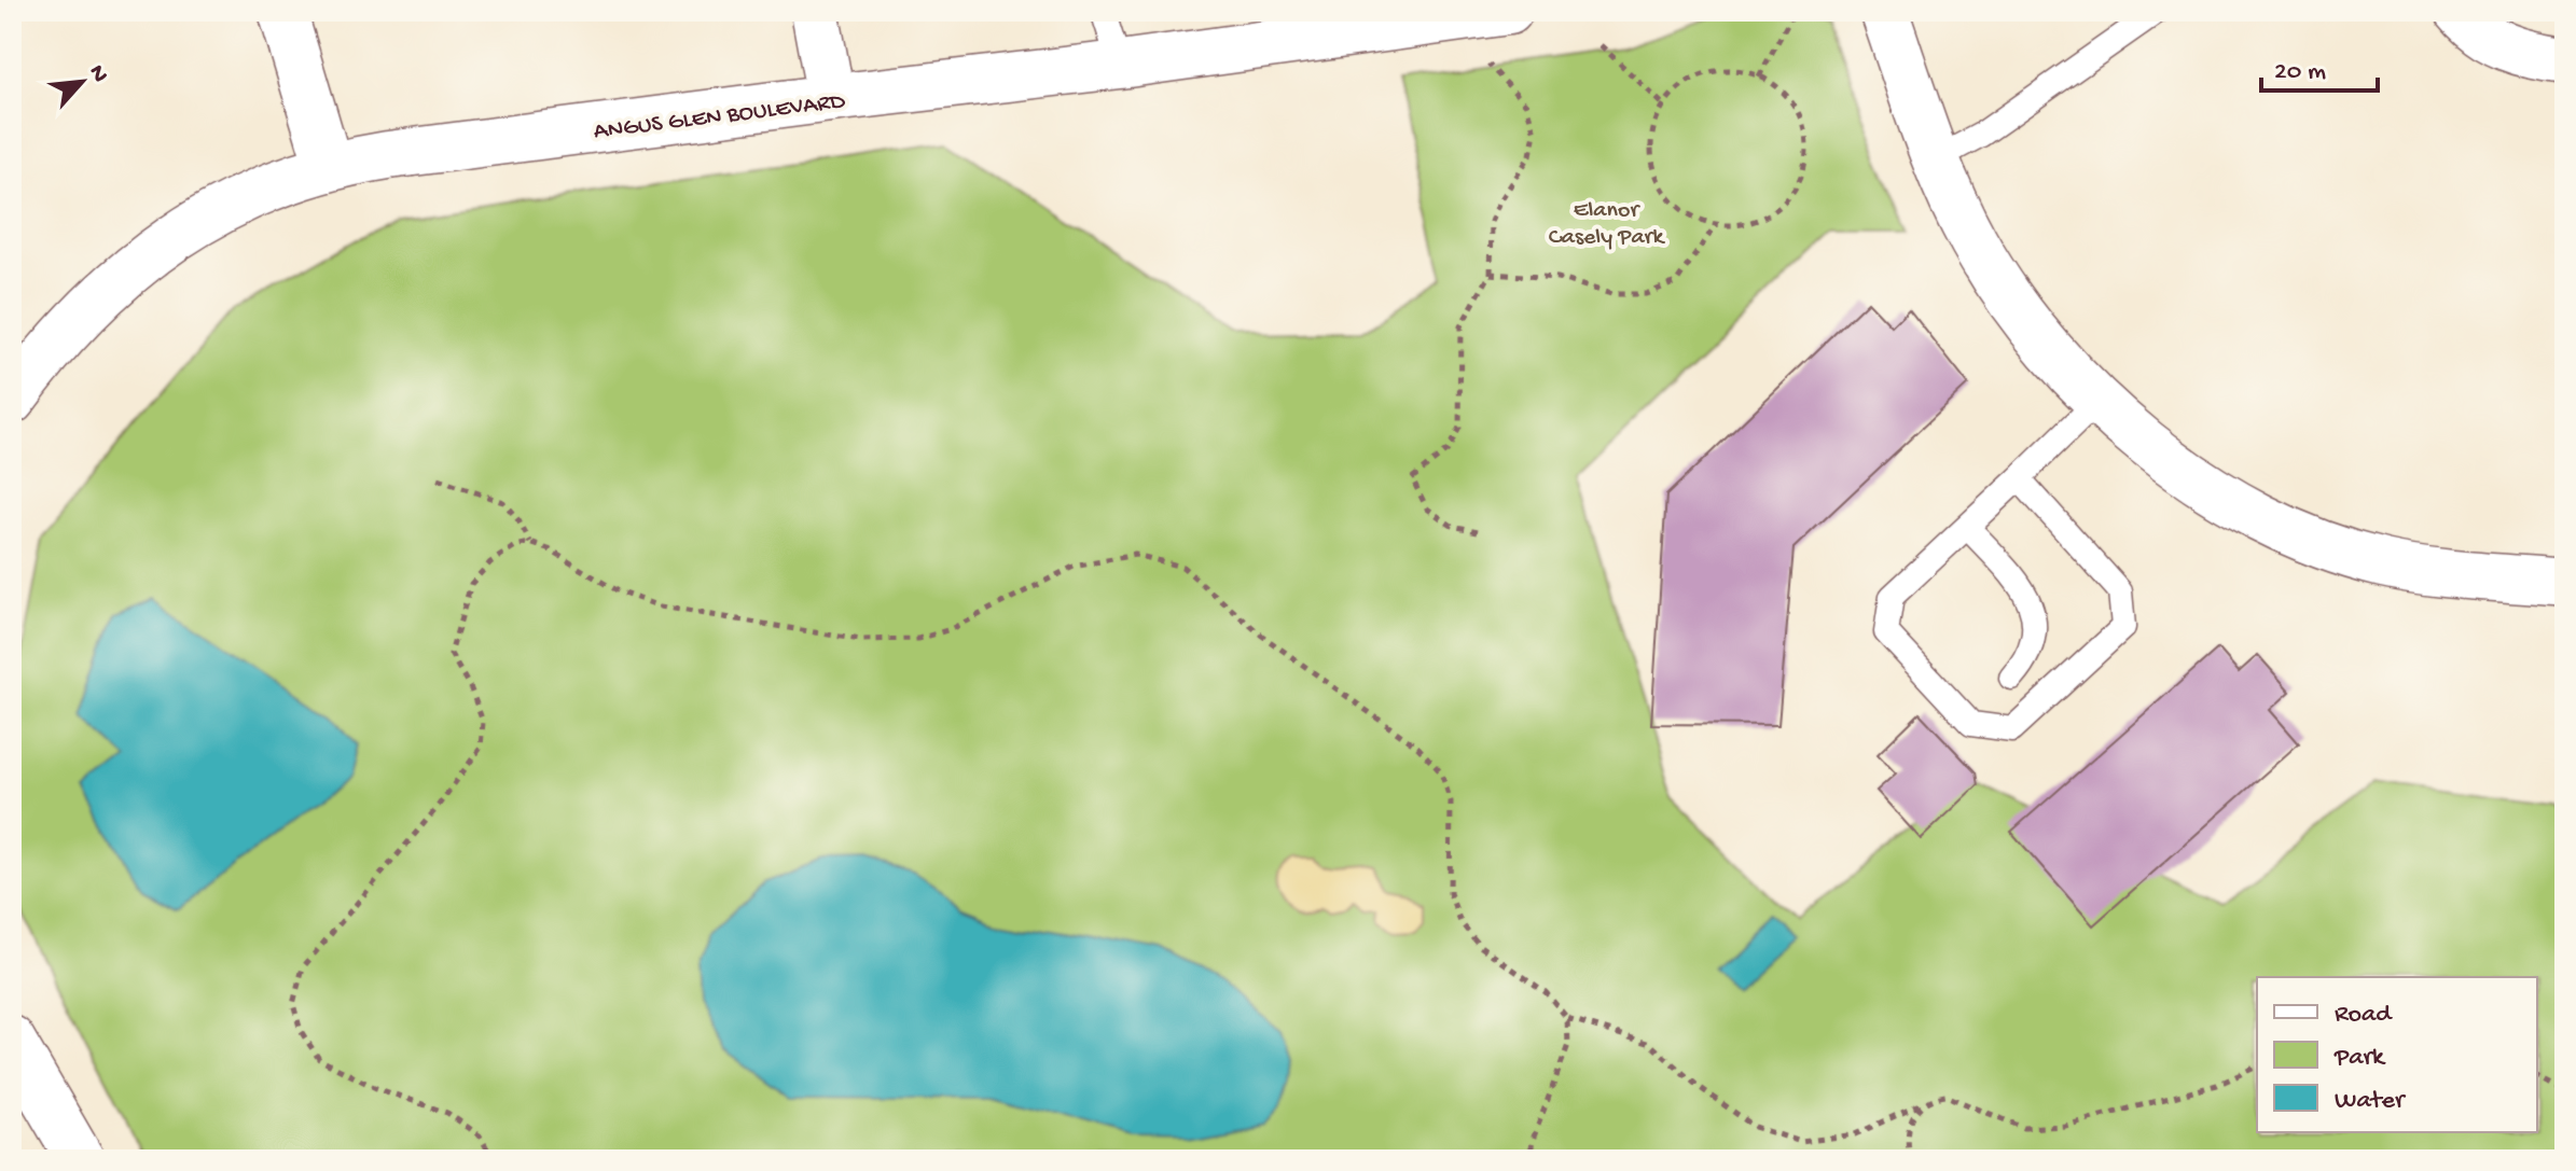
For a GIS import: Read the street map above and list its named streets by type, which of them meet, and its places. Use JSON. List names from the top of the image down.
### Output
{
  "streets": {
    "street": ["ANGUS GLEN BOULEVARD"]
  },
  "parks": ["Elanor Casely Park"],
  "legend": ["Road", "Park", "Water"],
  "scale_bar": "20 m",
  "north": "top right"
}
